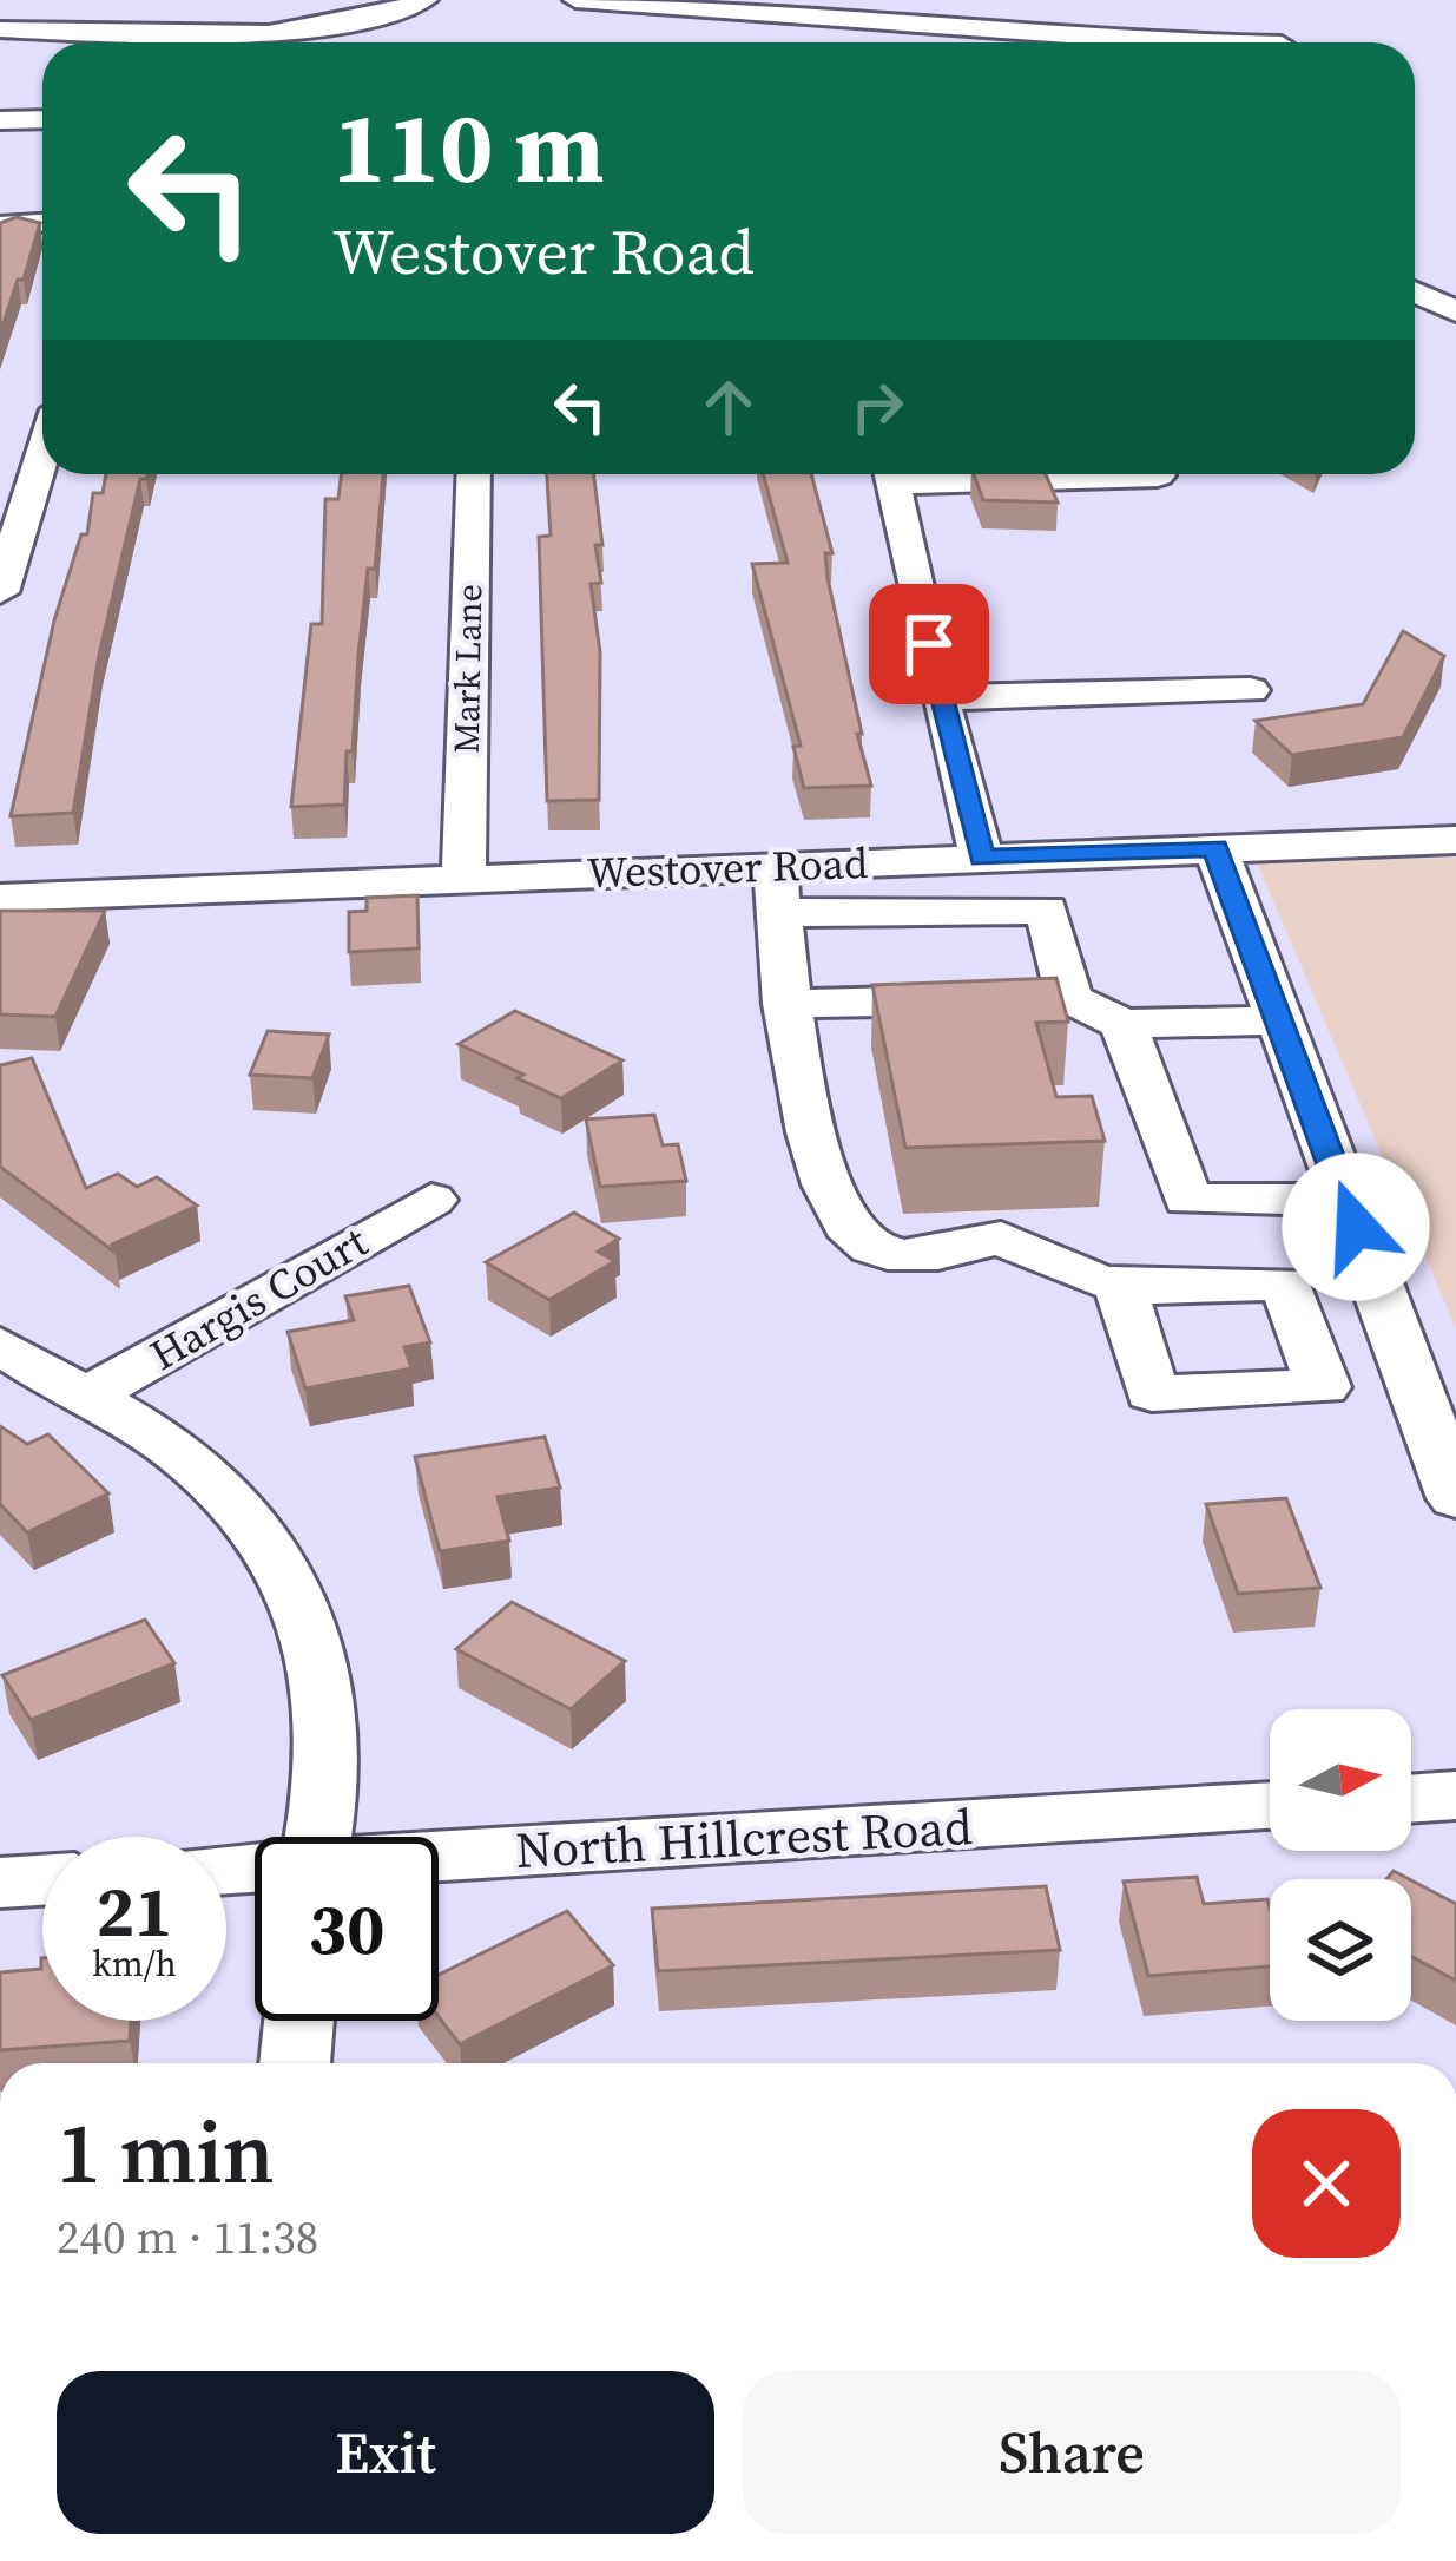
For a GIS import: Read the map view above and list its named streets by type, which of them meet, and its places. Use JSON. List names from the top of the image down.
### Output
{
  "streets": {
    "street": [
      "Mark Lane",
      "Westover Road",
      "Hargis Court",
      "North Hillcrest Road"
    ]
  },
  "crossings": [
    ["Mark Lane", "Westover Road"]
  ],
  "north": "right",
  "page": {
    "turn": ["110 m", "Westover Road"],
    "speed": "21 km/h",
    "limit": "30",
    "heading": ["1 min", "240 m · 11:38"],
    "buttons": ["Exit", "Share"]
  }
}
